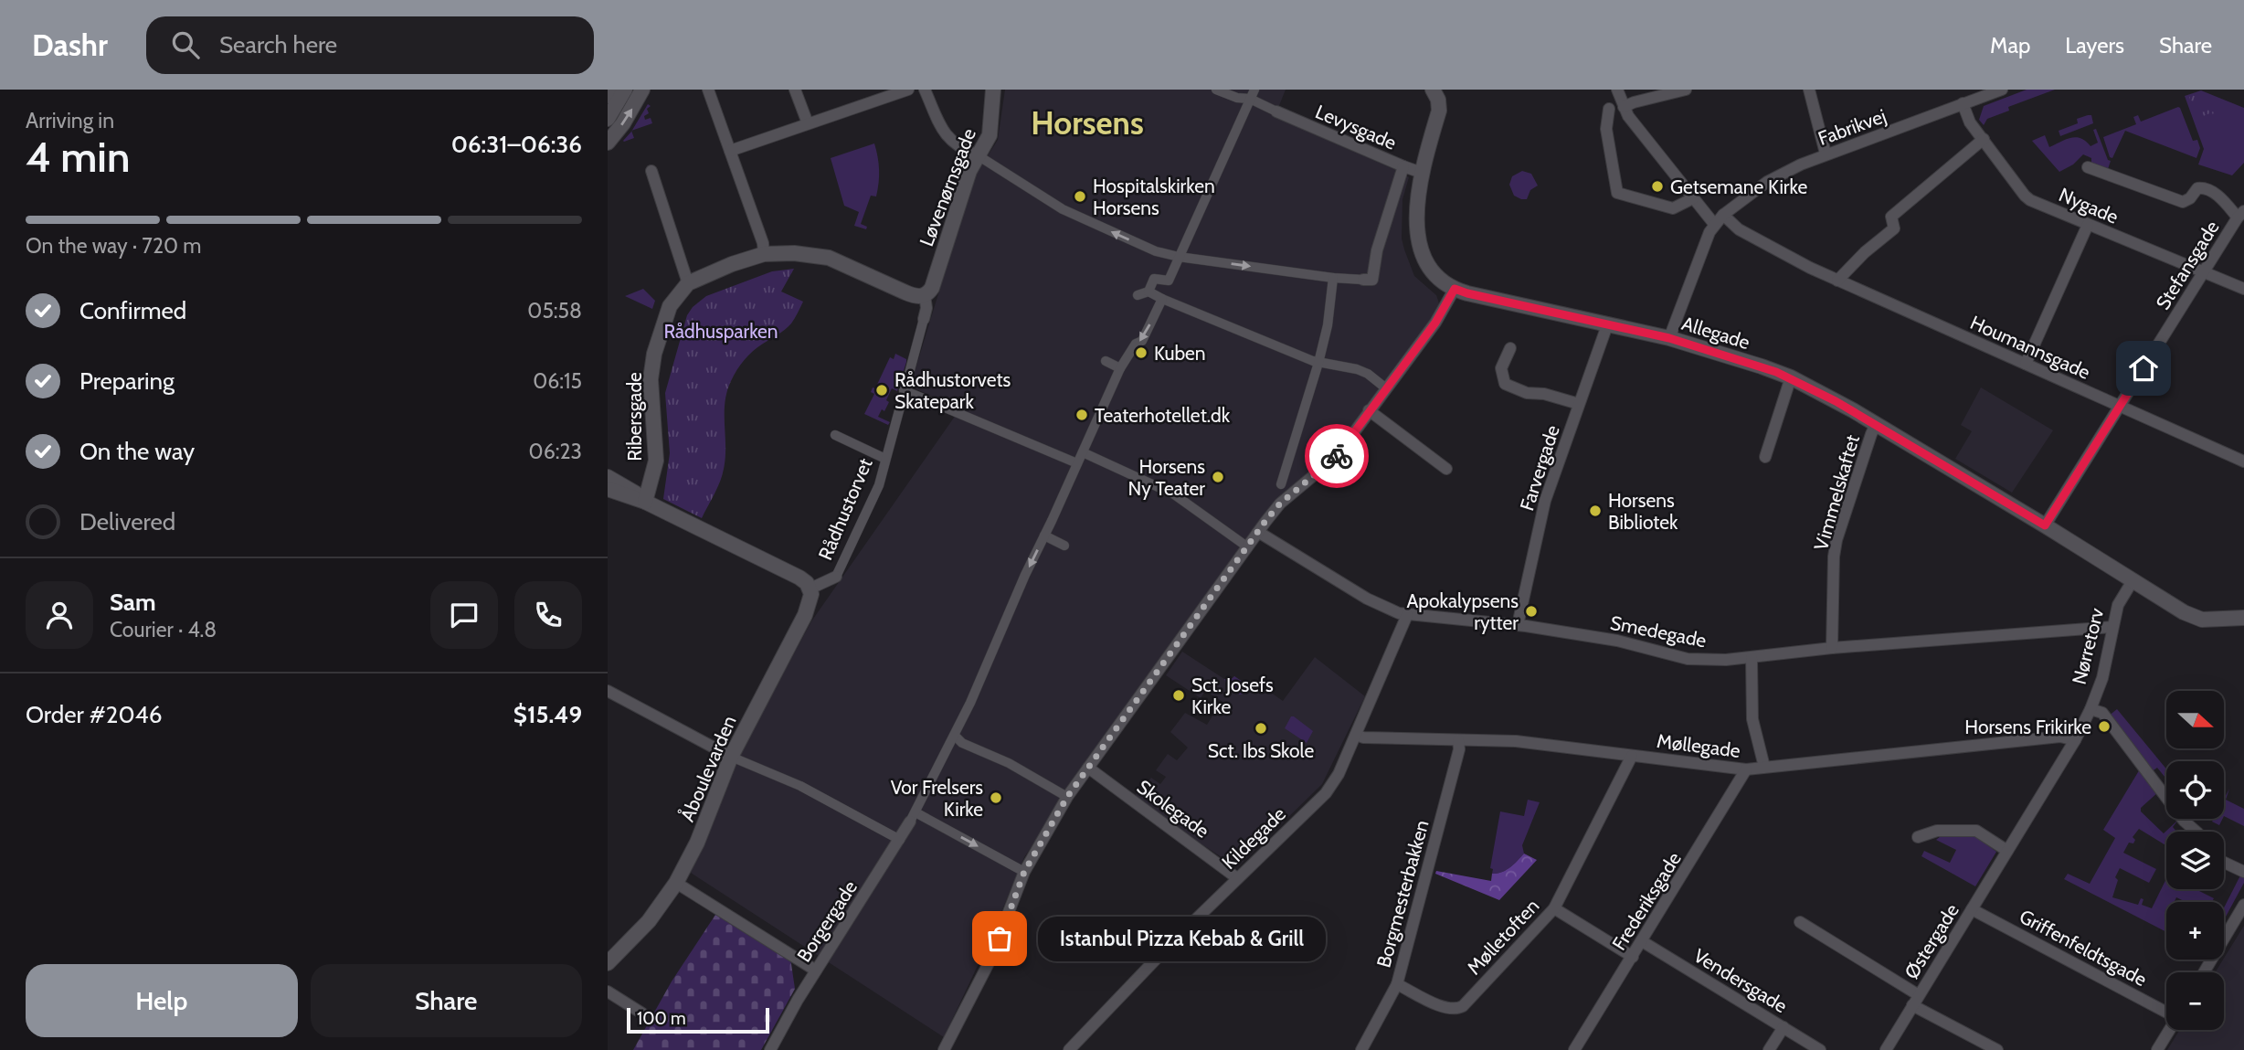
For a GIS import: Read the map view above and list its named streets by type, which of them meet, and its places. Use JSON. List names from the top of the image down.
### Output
{
  "streets": {
    "street": [
      "Levysgade",
      "Fabrikvej",
      "Løvenørnsgade",
      "Nygade",
      "Stefansgade",
      "Allegade",
      "Houmannsgade",
      "Ribersgade",
      "Farvergade",
      "Vimmelskaftet",
      "Rådhustorvet",
      "Smedegade",
      "Nørretorv",
      "Møllegade",
      "Åboulevarden",
      "Skolegade",
      "Kildegade",
      "Borgmesterbakken",
      "Frederiksgade",
      "Borgergade",
      "Mølletoften",
      "Østergade",
      "Griffenfeldtsgade",
      "Vendersgade"
    ]
  },
  "crossings": [
    ["Levysgade", "Allegade"],
    ["Fabrikvej", "Nygade"],
    ["Fabrikvej", "Houmannsgade"],
    ["Løvenørnsgade", "Ribersgade"],
    ["Løvenørnsgade", "Rådhustorvet"],
    ["Nygade", "Stefansgade"],
    ["Stefansgade", "Allegade"],
    ["Stefansgade", "Houmannsgade"],
    ["Allegade", "Farvergade"],
    ["Allegade", "Vimmelskaftet"],
    ["Allegade", "Nørretorv"],
    ["Ribersgade", "Rådhustorvet"],
    ["Farvergade", "Smedegade"],
    ["Vimmelskaftet", "Smedegade"],
    ["Rådhustorvet", "Åboulevarden"],
    ["Smedegade", "Nørretorv"],
    ["Smedegade", "Kildegade"],
    ["Nørretorv", "Møllegade"],
    ["Nørretorv", "Østergade"],
    ["Møllegade", "Kildegade"],
    ["Møllegade", "Borgmesterbakken"],
    ["Møllegade", "Frederiksgade"],
    ["Møllegade", "Mølletoften"],
    ["Møllegade", "Østergade"],
    ["Skolegade", "Kildegade"],
    ["Borgmesterbakken", "Mølletoften"],
    ["Frederiksgade", "Vendersgade"],
    ["Østergade", "Griffenfeldtsgade"]
  ],
  "districts": ["Horsens"],
  "parks": ["Rådhusparken"],
  "places": [
    "Getsemane Kirke",
    "Hospitalskirken Horsens",
    "Kuben",
    "Rådhustorvets Skatepark",
    "Teaterhotellet.dk",
    "Horsens Ny Teater",
    "Horsens Bibliotek",
    "Apokalypsens rytter",
    "Sct. Josefs Kirke",
    "Horsens Frikirke",
    "Sct. Ibs Skole",
    "Vor Frelsers Kirke",
    "Istanbul Pizza Kebab & Grill"
  ],
  "scale_bar": "100 m",
  "north": "right",
  "page": {
    "header": "Dashr",
    "search": "Search here",
    "nav": ["Map", "Layers", "Share"],
    "heading": ["4 min", "Arriving in", "06:31–06:36"],
    "panel": [
      "Sam",
      "Courier · 4.8",
      "Order #2046",
      "$15.49"
    ],
    "bar": "On the way · 720 m",
    "list": [
      ["Confirmed", "05:58"],
      ["Preparing", "06:15"],
      ["On the way", "06:23"],
      "Delivered"
    ],
    "map_buttons": ["+", "−"],
    "bubble": "Istanbul Pizza Kebab & Grill",
    "buttons": ["Help", "Share"],
    "scale": "100 m"
  }
}
